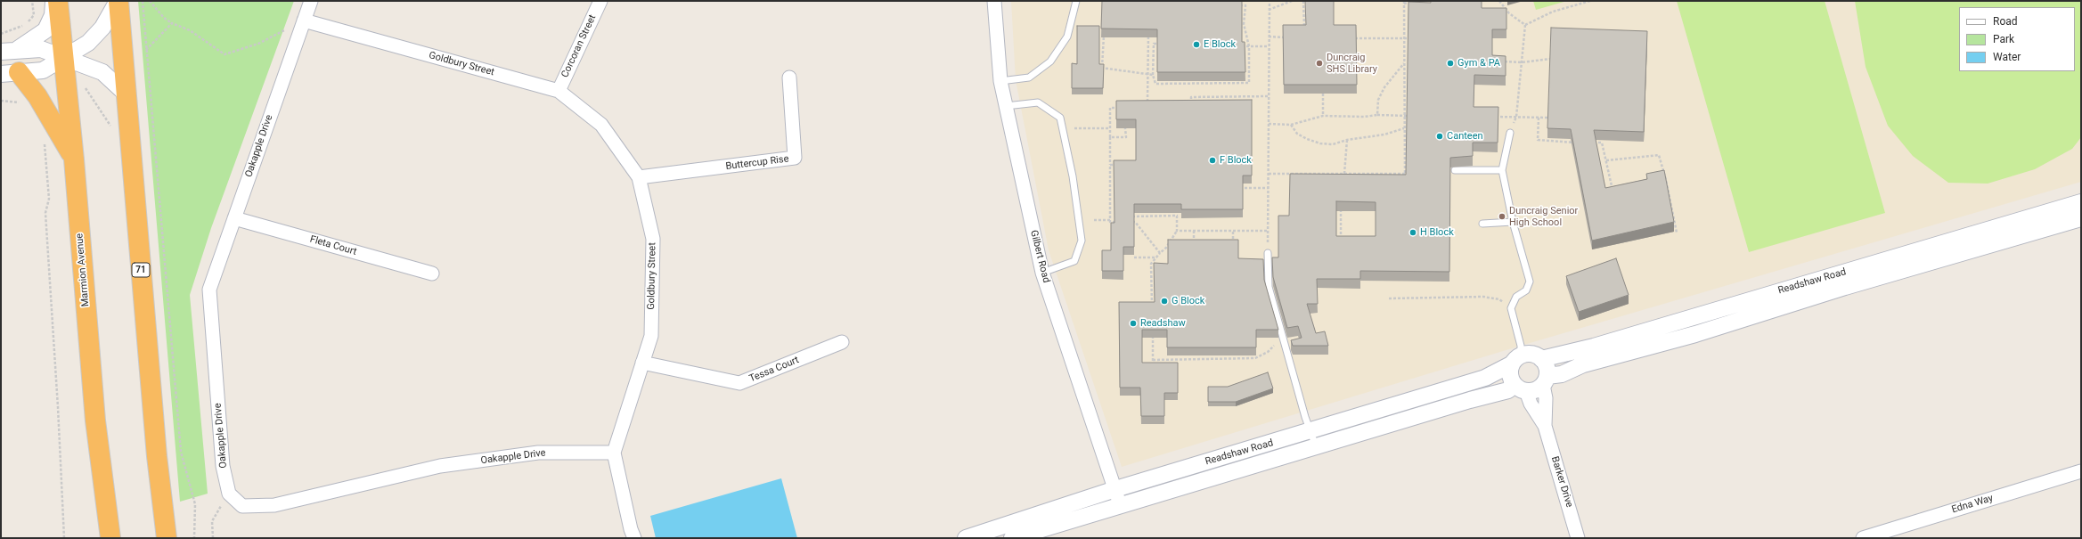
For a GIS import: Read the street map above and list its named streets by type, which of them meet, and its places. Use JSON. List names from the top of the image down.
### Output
{
  "streets": {
    "highway": ["Marmion Avenue", "71"],
    "street": [
      "Corcoran Street",
      "Goldbury Street",
      "Oakapple Drive",
      "Buttercup Rise",
      "Fleta Court",
      "Gilbert Road",
      "Readshaw Road",
      "Tessa Court",
      "Barker Drive",
      "Edna Way"
    ]
  },
  "crossings": [
    ["Corcoran Street", "Goldbury Street"],
    ["Goldbury Street", "Oakapple Drive"],
    ["Goldbury Street", "Buttercup Rise"],
    ["Goldbury Street", "Tessa Court"],
    ["Oakapple Drive", "Fleta Court"],
    ["Gilbert Road", "Readshaw Road"],
    ["Readshaw Road", "Barker Drive"]
  ],
  "places": [
    "E Block",
    "Duncraig SHS Library",
    "Gym & PA",
    "Canteen",
    "F Block",
    "Duncraig Senior High School",
    "H Block",
    "G Block",
    "Readshaw"
  ],
  "legend": ["Road", "Park", "Water"]
}
